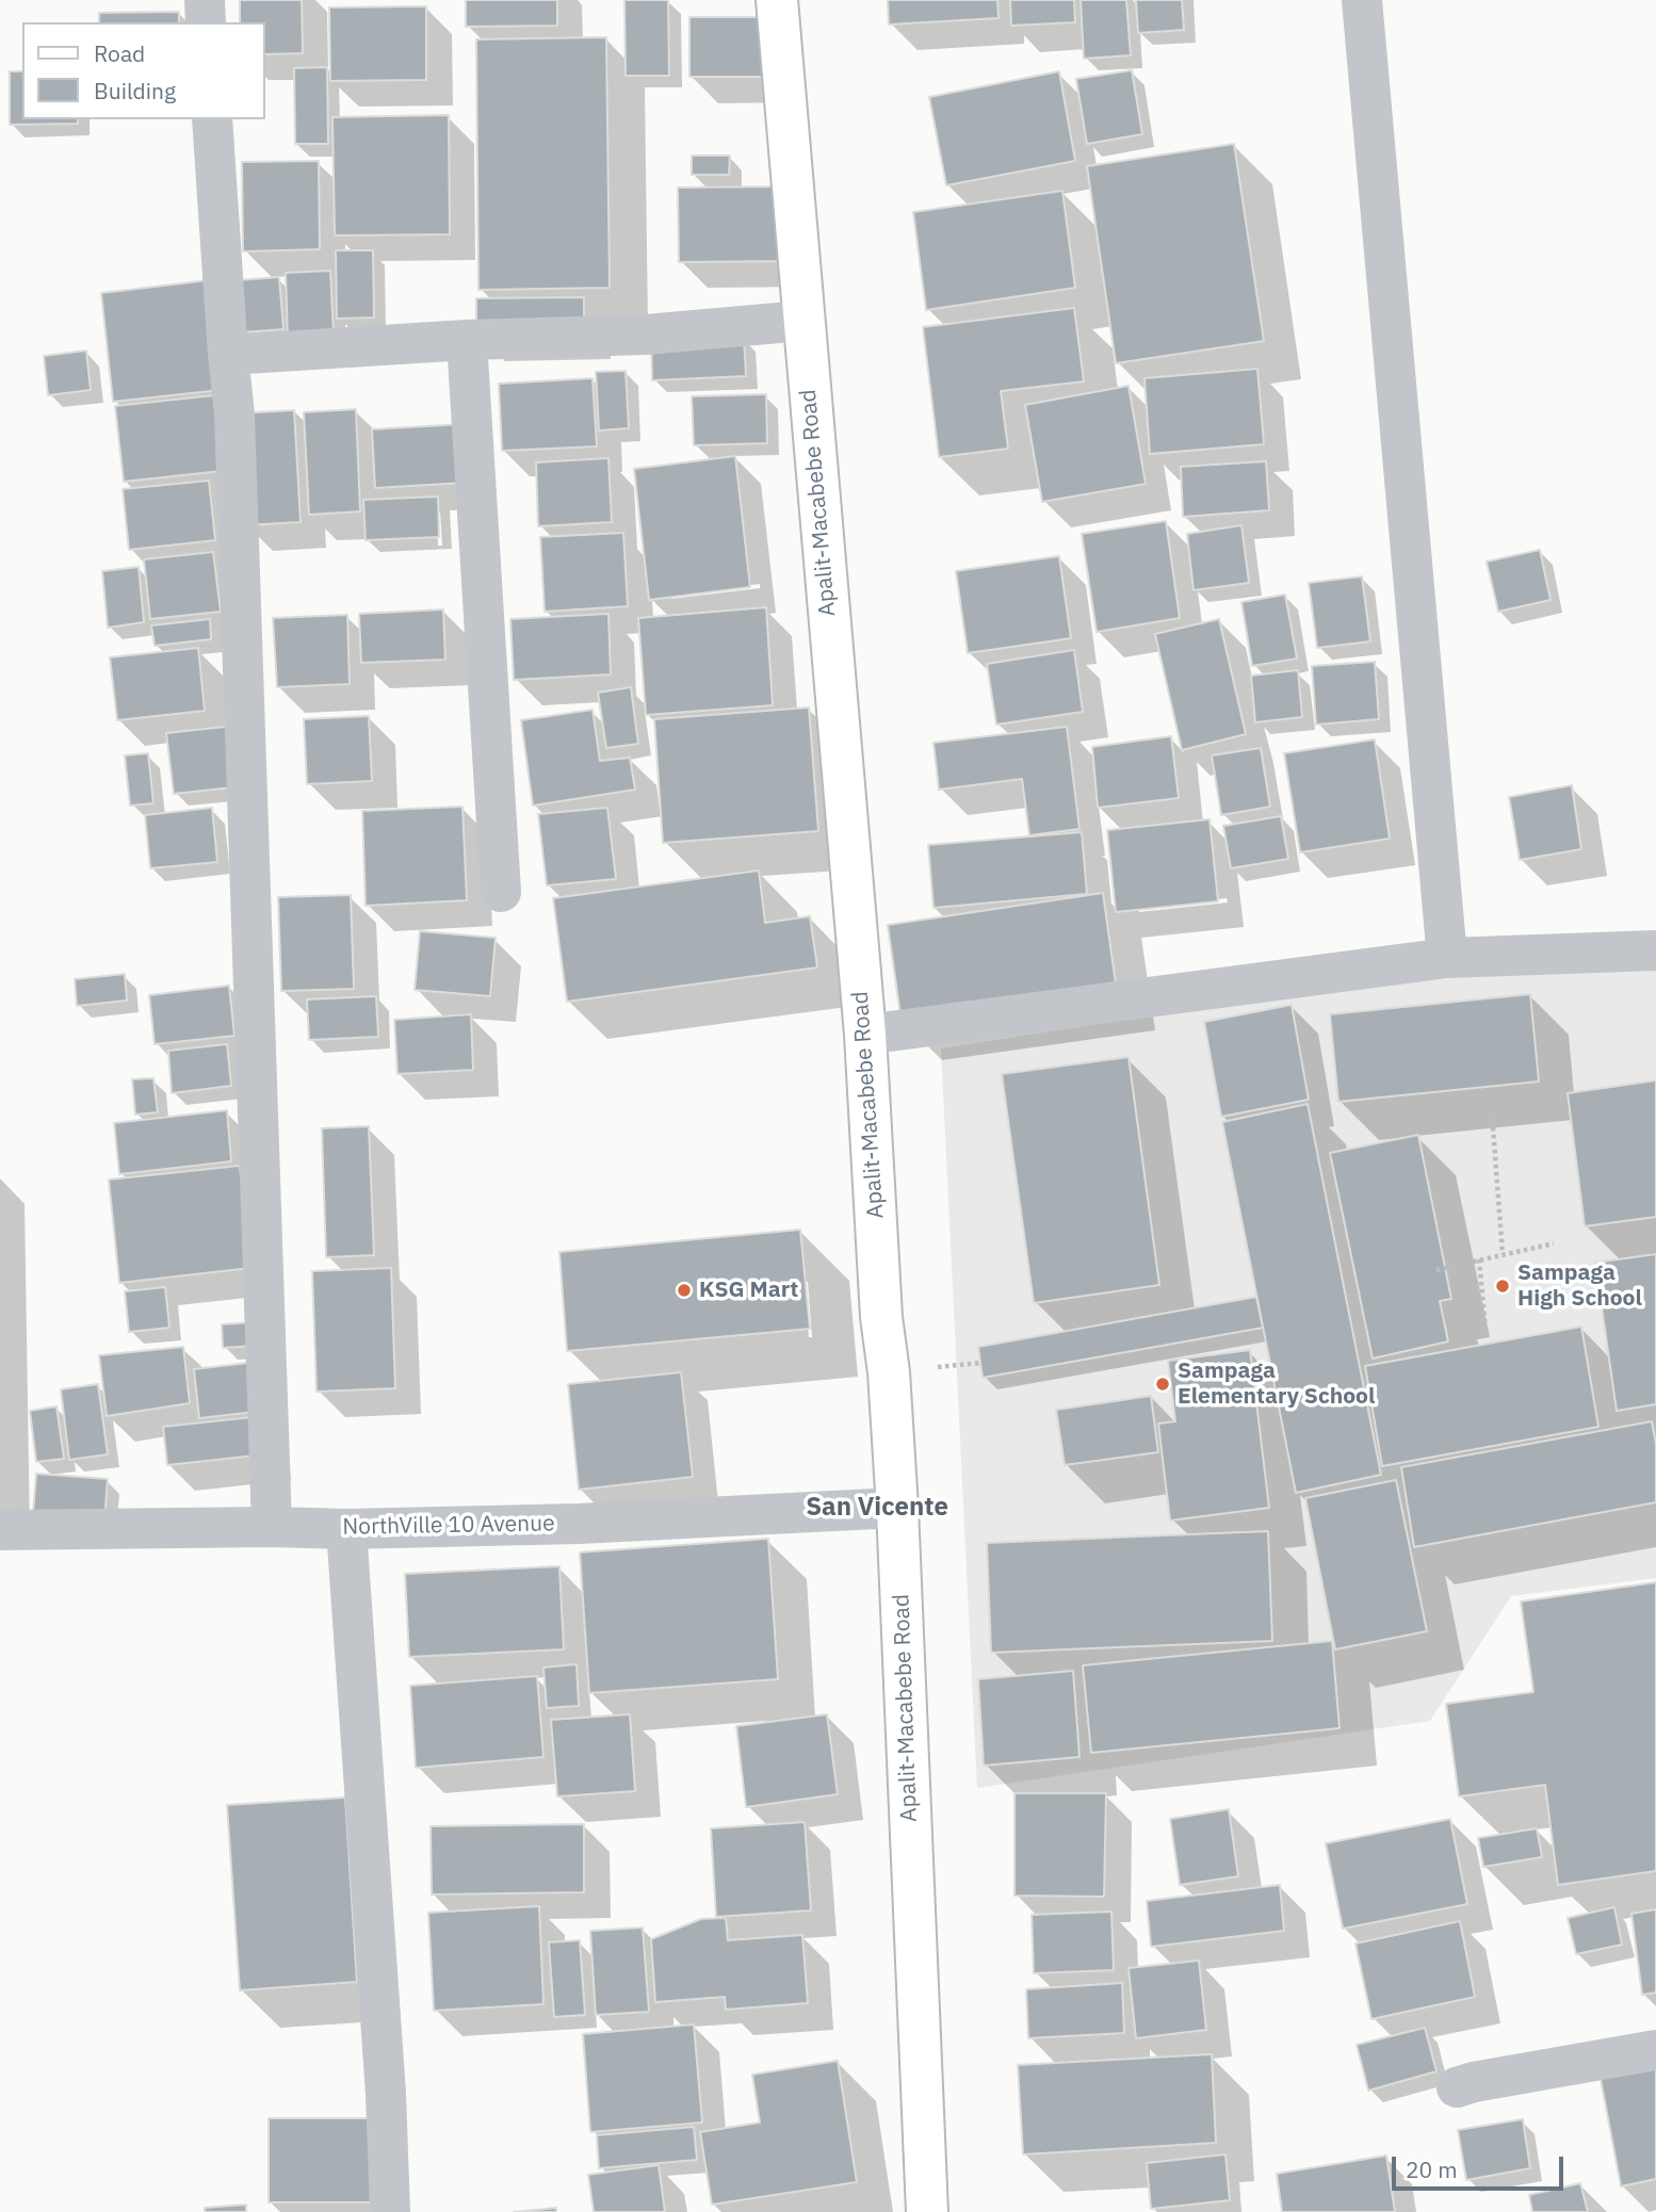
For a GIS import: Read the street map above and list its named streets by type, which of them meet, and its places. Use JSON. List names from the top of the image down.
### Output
{
  "streets": {
    "main road": ["Apalit-Macabebe Road"],
    "street": ["NorthVille 10 Avenue"]
  },
  "crossings": [
    ["Apalit-Macabebe Road", "NorthVille 10 Avenue"]
  ],
  "districts": ["San Vicente"],
  "places": ["Sampaga High School", "KSG Mart", "Sampaga Elementary School"],
  "legend": ["Road", "Building"],
  "scale_bar": "20 m"
}
